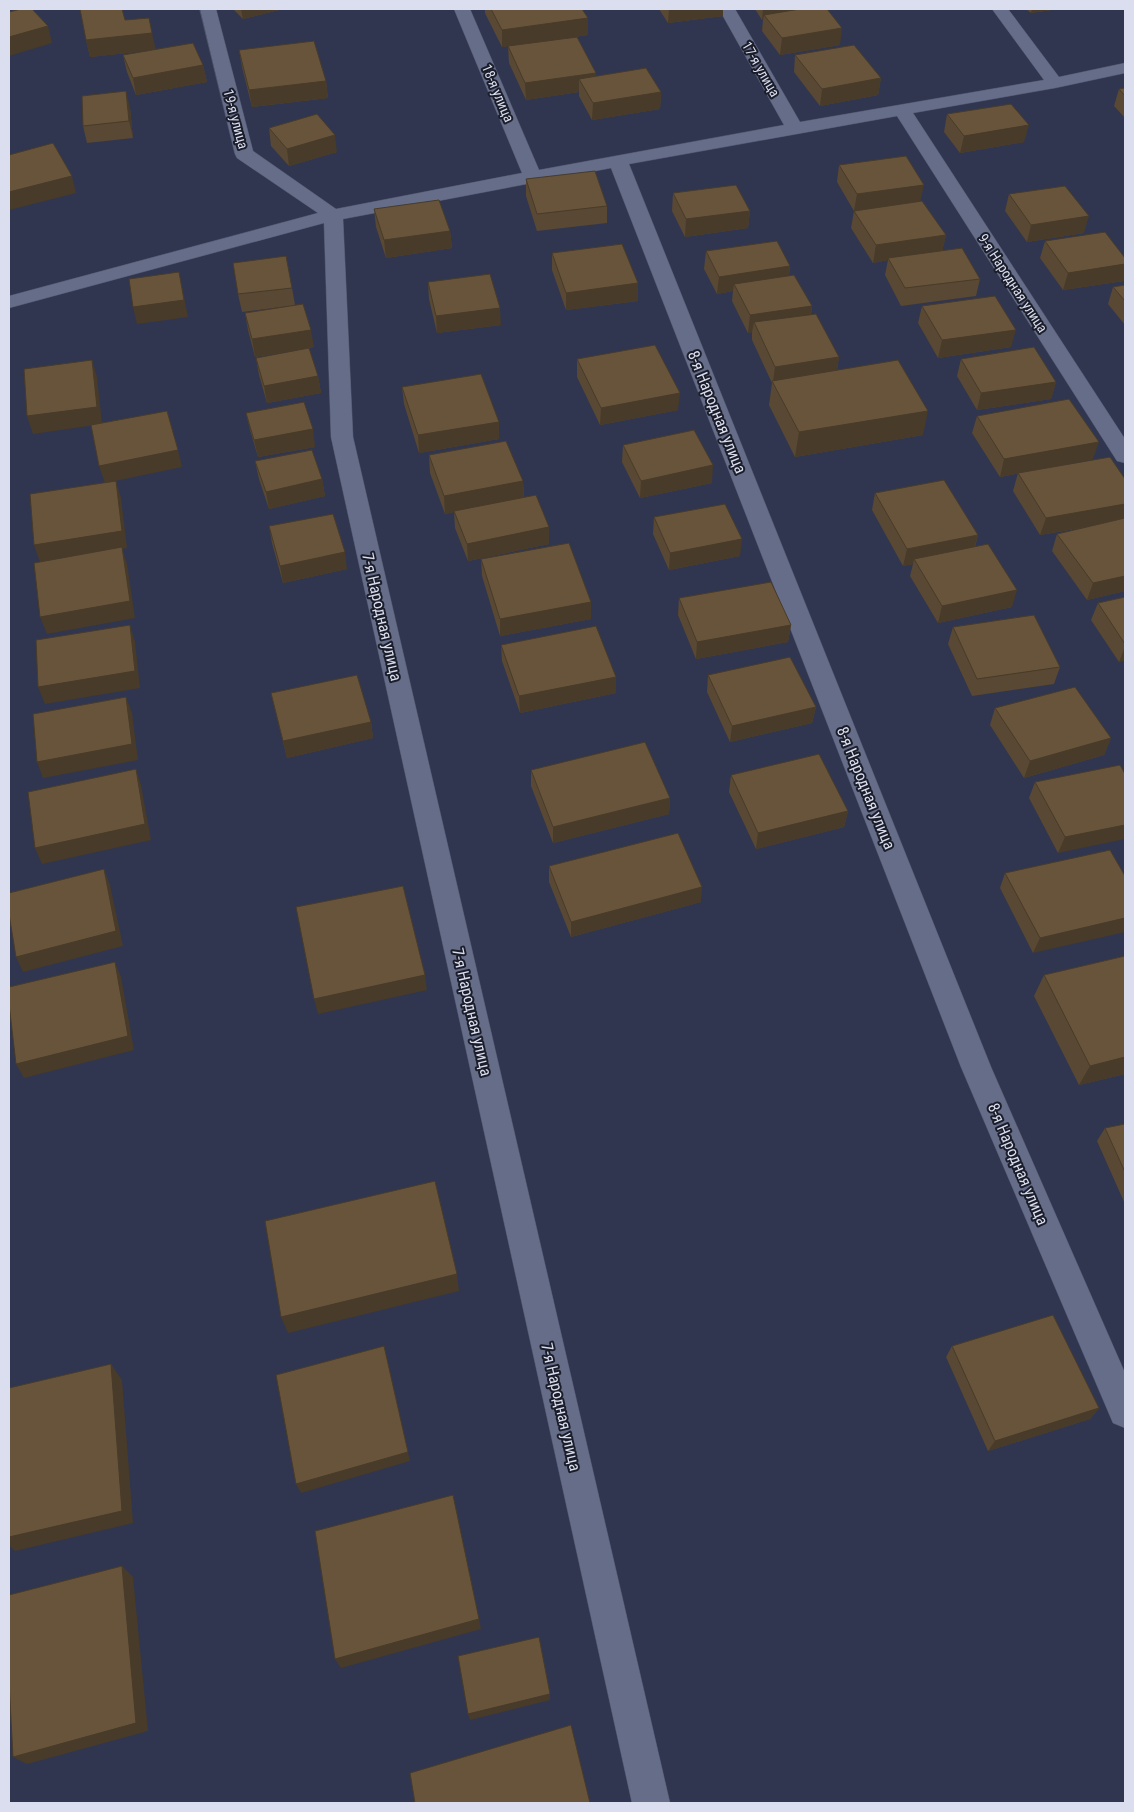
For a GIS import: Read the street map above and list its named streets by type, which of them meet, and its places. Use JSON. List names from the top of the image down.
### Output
{
  "streets": {
    "street": [
      "17-я улица",
      "18-я улица",
      "19-я улица",
      "9-я Народная улица",
      "8-я Народная улица",
      "7-я Народная улица"
    ]
  },
  "crossings": [
    ["19-я улица", "7-я Народная улица"]
  ]
}
